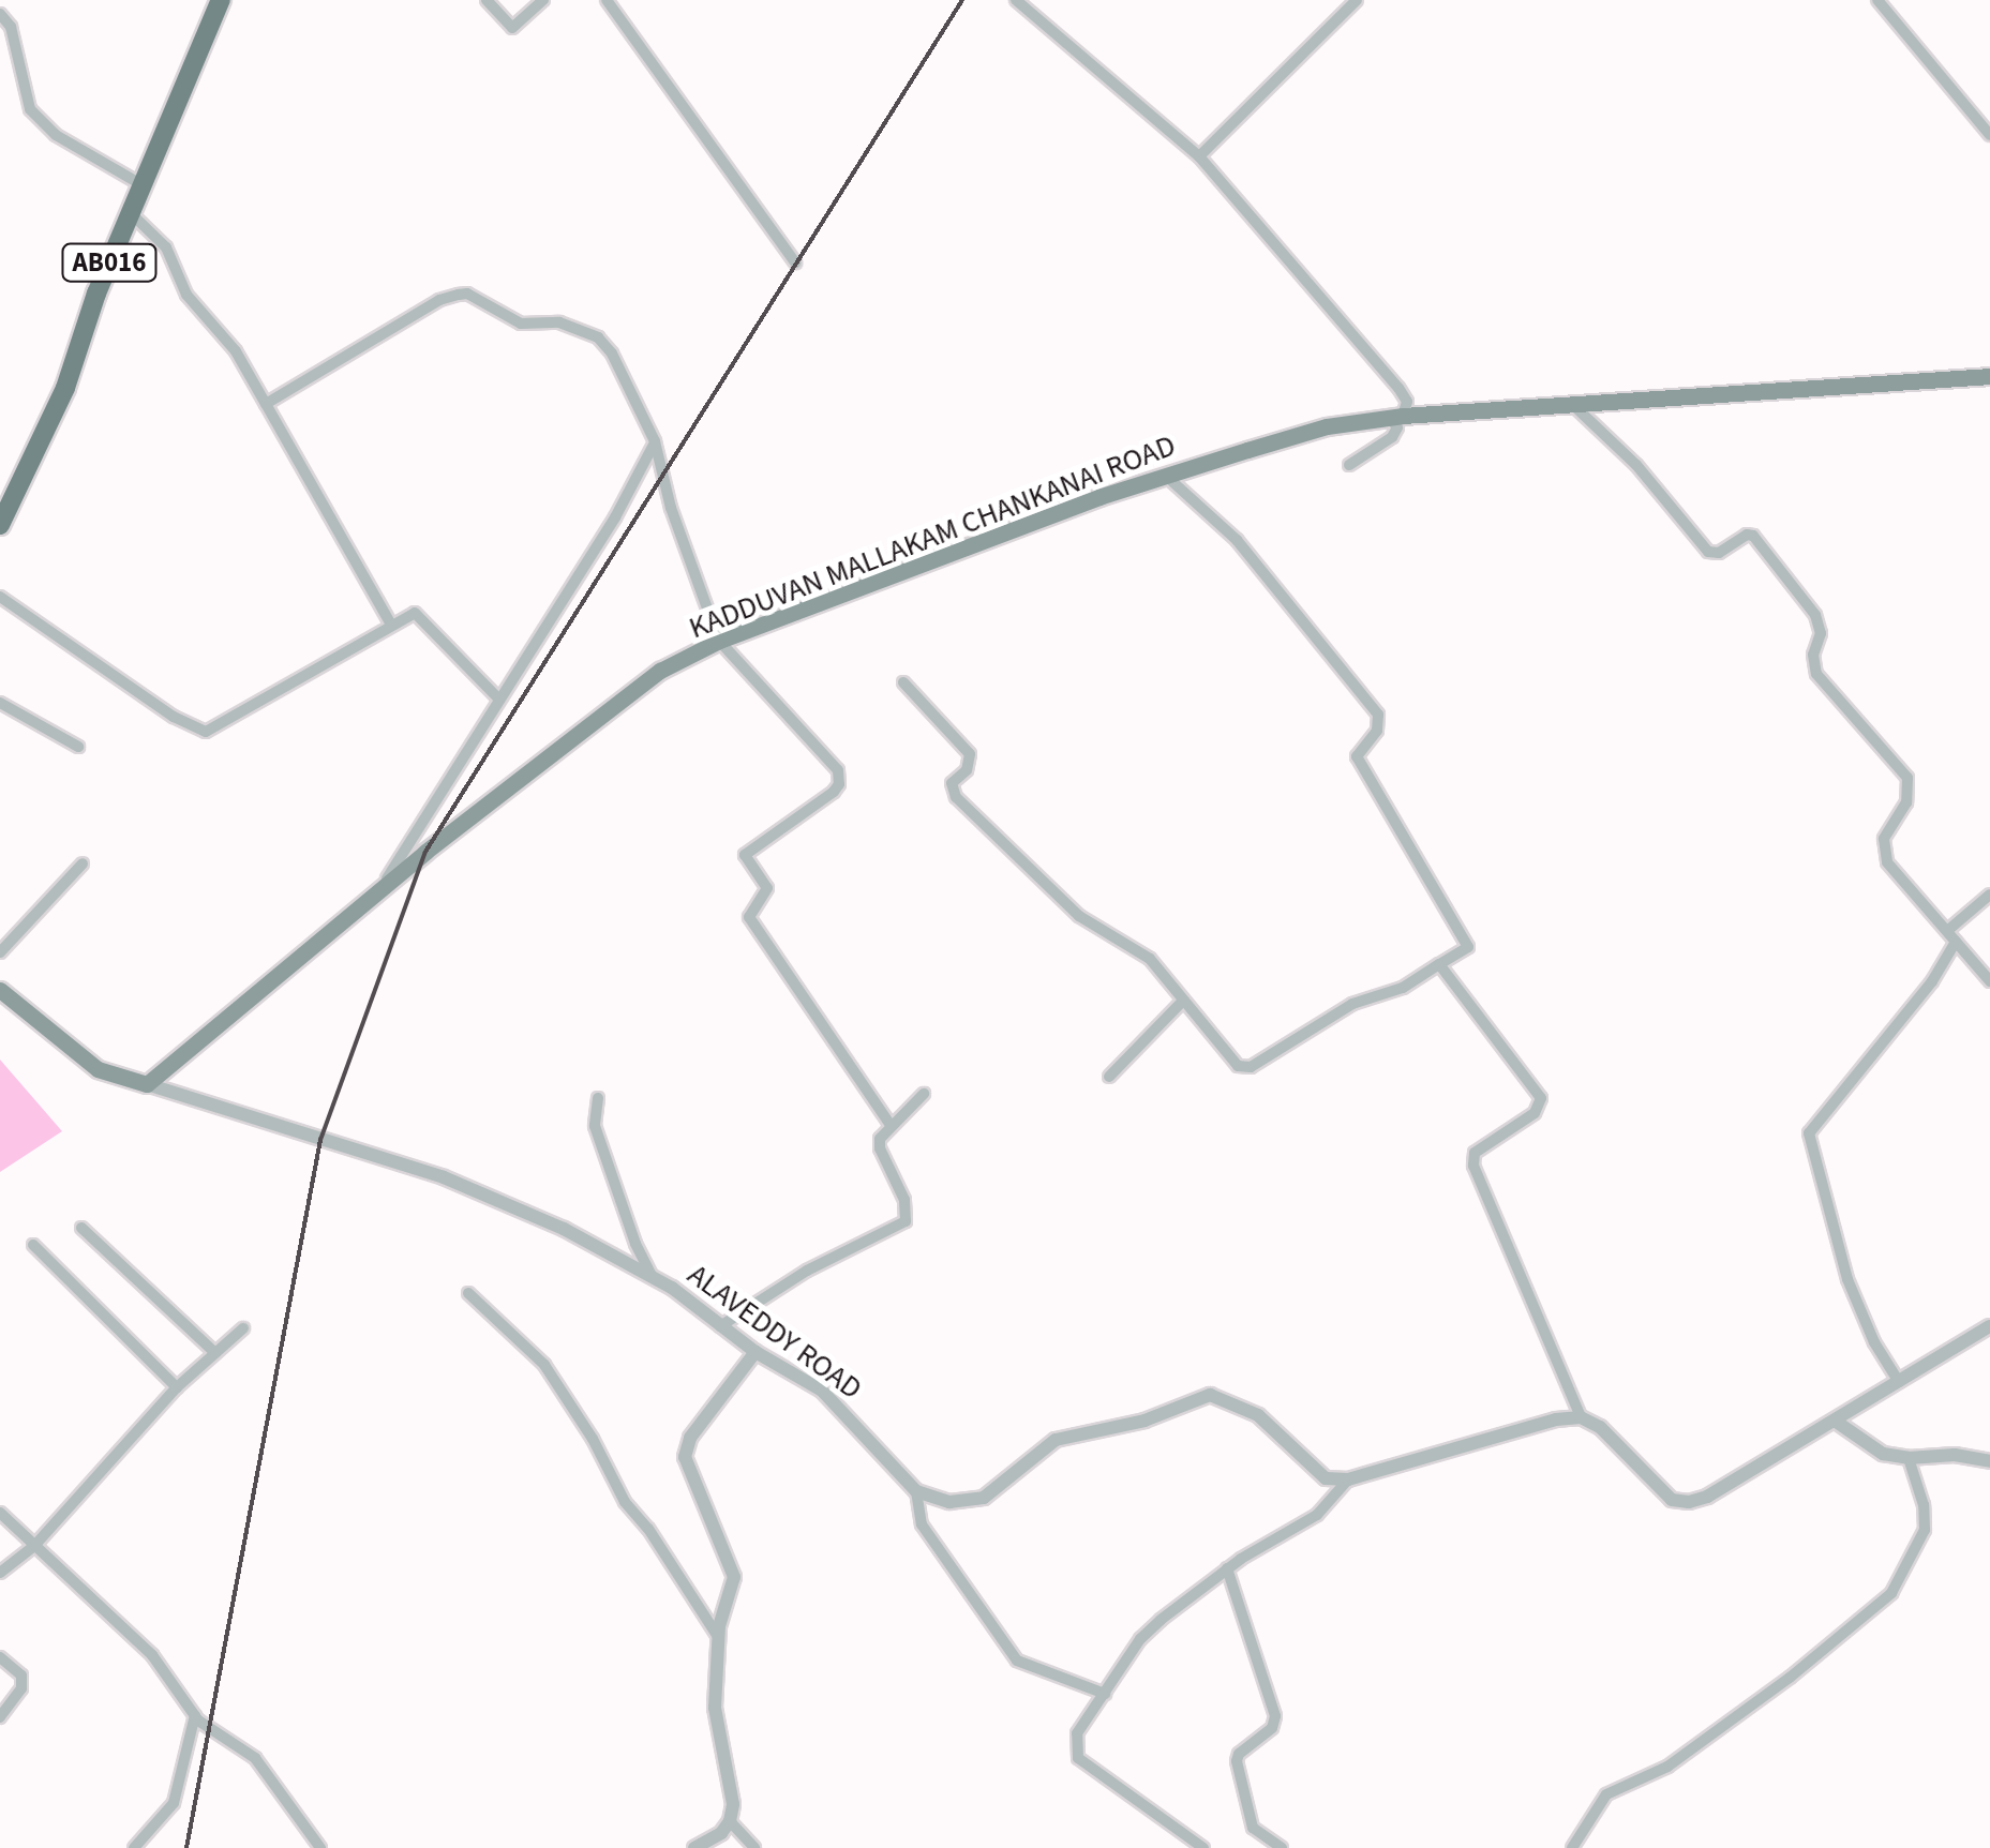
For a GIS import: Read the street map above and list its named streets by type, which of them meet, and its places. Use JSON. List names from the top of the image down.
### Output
{
  "streets": {
    "main road": ["AB016", "KADDUVAN MALLAKAM CHANKANAI ROAD"],
    "street": ["ALAVEDDY ROAD"]
  },
  "crossings": [
    ["KADDUVAN MALLAKAM CHANKANAI ROAD", "ALAVEDDY ROAD"]
  ]
}
